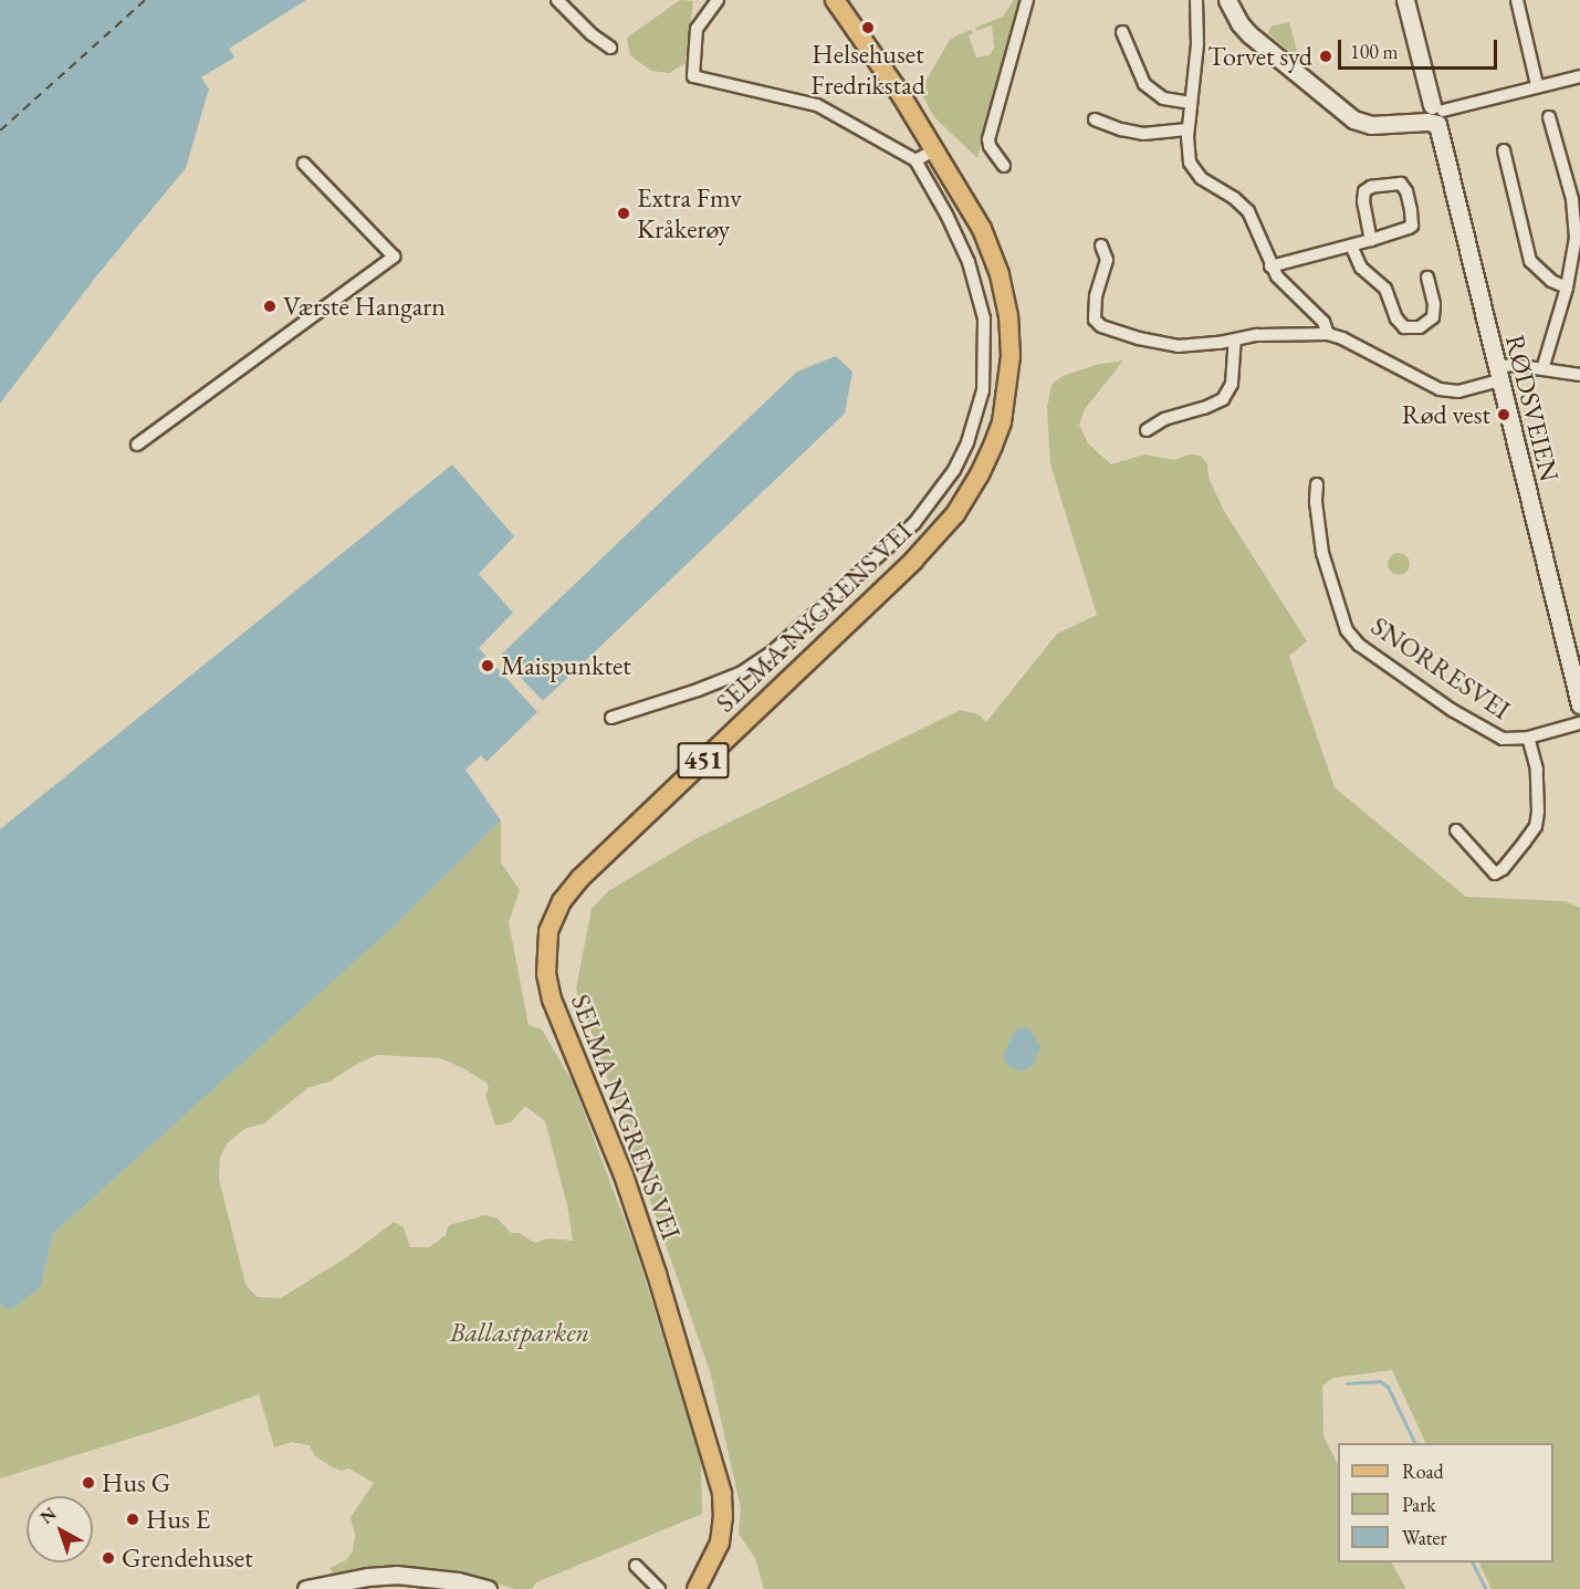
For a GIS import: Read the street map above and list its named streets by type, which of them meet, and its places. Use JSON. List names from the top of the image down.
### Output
{
  "streets": {
    "main road": ["SELMA NYGRENS VEI", "451"],
    "street": ["RØDSVEIEN", "SNORRESVEI"]
  },
  "parks": ["Ballastparken"],
  "places": [
    "Helsehuset Fredrikstad",
    "Torvet syd",
    "Extra Fmv Kråkerøy",
    "Værste Hangarn",
    "Rød vest",
    "Maispunktet",
    "Hus G",
    "Hus E",
    "Grendehuset"
  ],
  "legend": ["Road", "Park", "Water"],
  "scale_bar": "100 m",
  "north": "top left"
}
